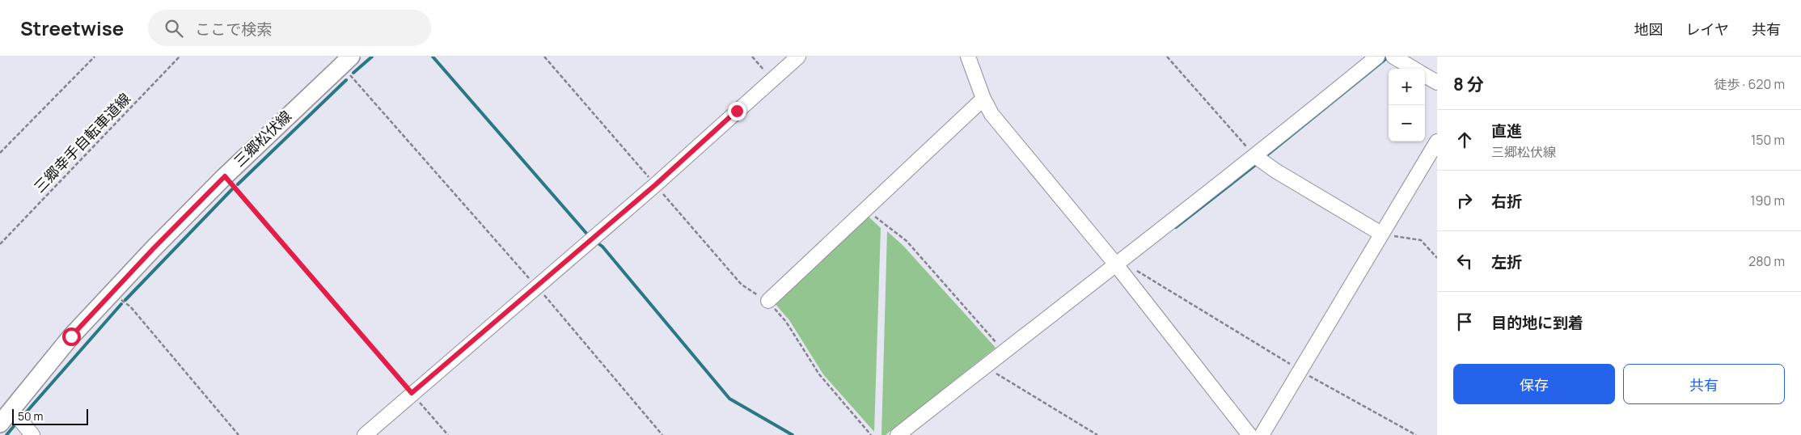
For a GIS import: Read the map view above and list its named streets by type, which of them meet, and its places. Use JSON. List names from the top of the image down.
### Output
{
  "streets": {
    "main road": ["三郷松伏線"],
    "path": ["三郷幸手自転車道線"]
  },
  "scale_bar": "50 m",
  "page": {
    "header": "Streetwise",
    "search": "ここで検索",
    "nav": ["地図", "レイヤ", "共有"],
    "heading": ["8 分", "徒歩 · 620 m"],
    "map_buttons": ["+", "−"],
    "list": [
      ["直進", "三郷松伏線", "150 m"],
      ["右折", "190 m"],
      ["左折", "280 m"],
      "目的地に到着"
    ],
    "buttons": ["保存", "共有"],
    "scale": "50 m"
  }
}
